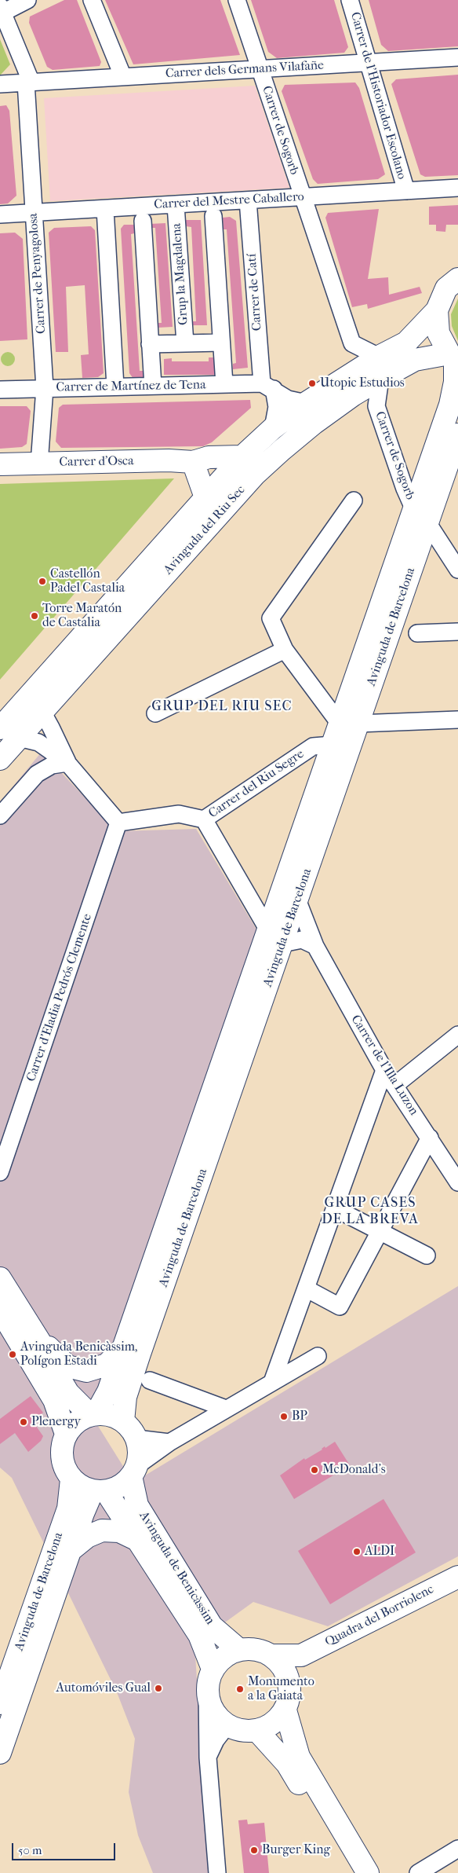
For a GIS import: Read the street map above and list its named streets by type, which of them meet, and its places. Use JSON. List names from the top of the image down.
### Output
{
  "streets": {
    "main road": [
      "Carrer d'Osca",
      "Avinguda del Riu Sec",
      "Avinguda de Barcelona",
      "Avinguda de Benicàssim",
      "Quadra del Borriolenc"
    ],
    "street": [
      "Carrer dels Germans Vilafañe",
      "Carrer de l'Historiador Escolano",
      "Carrer de Sogorb",
      "Carrer del Mestre Caballero",
      "Carrer de Penyagolosa",
      "Grup la Magdalena",
      "Carrer de Catí",
      "Carrer de Martínez de Tena",
      "Carrer del Riu Segre",
      "Carrer d'Eladia Pedrós Clemente",
      "Carrer de l'Illa Luzon"
    ]
  },
  "crossings": [
    ["Carrer dels Germans Vilafañe", "Carrer de l'Historiador Escolano"],
    ["Carrer dels Germans Vilafañe", "Carrer de Sogorb"],
    ["Carrer dels Germans Vilafañe", "Carrer de Penyagolosa"],
    ["Carrer de l'Historiador Escolano", "Carrer del Mestre Caballero"],
    ["Carrer de Sogorb", "Carrer del Mestre Caballero"],
    ["Carrer de Sogorb", "Avinguda del Riu Sec"],
    ["Carrer de Sogorb", "Avinguda de Barcelona"],
    ["Carrer del Mestre Caballero", "Carrer de Penyagolosa"],
    ["Carrer del Mestre Caballero", "Grup la Magdalena"],
    ["Carrer del Mestre Caballero", "Carrer de Catí"],
    ["Carrer de Penyagolosa", "Carrer de Martínez de Tena"],
    ["Carrer de Penyagolosa", "Carrer d'Osca"],
    ["Carrer de Catí", "Carrer de Martínez de Tena"],
    ["Carrer d'Osca", "Avinguda del Riu Sec"],
    ["Avinguda del Riu Sec", "Avinguda de Barcelona"],
    ["Avinguda de Barcelona", "Carrer del Riu Segre"],
    ["Avinguda de Barcelona", "Carrer de l'Illa Luzon"],
    ["Avinguda de Barcelona", "Avinguda de Benicàssim"],
    ["Avinguda de Benicàssim", "Quadra del Borriolenc"]
  ],
  "districts": ["GRUP DEL RIU SEC", "GRUP CASES DE LA BREVA"],
  "places": [
    "Utopic Estudios",
    "Castellón Padel Castalia",
    "Torre Maratón de Castalia",
    "Avinguda Benicàssim, Polígon Estadi",
    "BP",
    "Plenergy",
    "McDonald's",
    "ALDI",
    "Automóviles Gual",
    "Monumento a la Gaiata",
    "Burger King"
  ],
  "scale_bar": "50 m"
}
